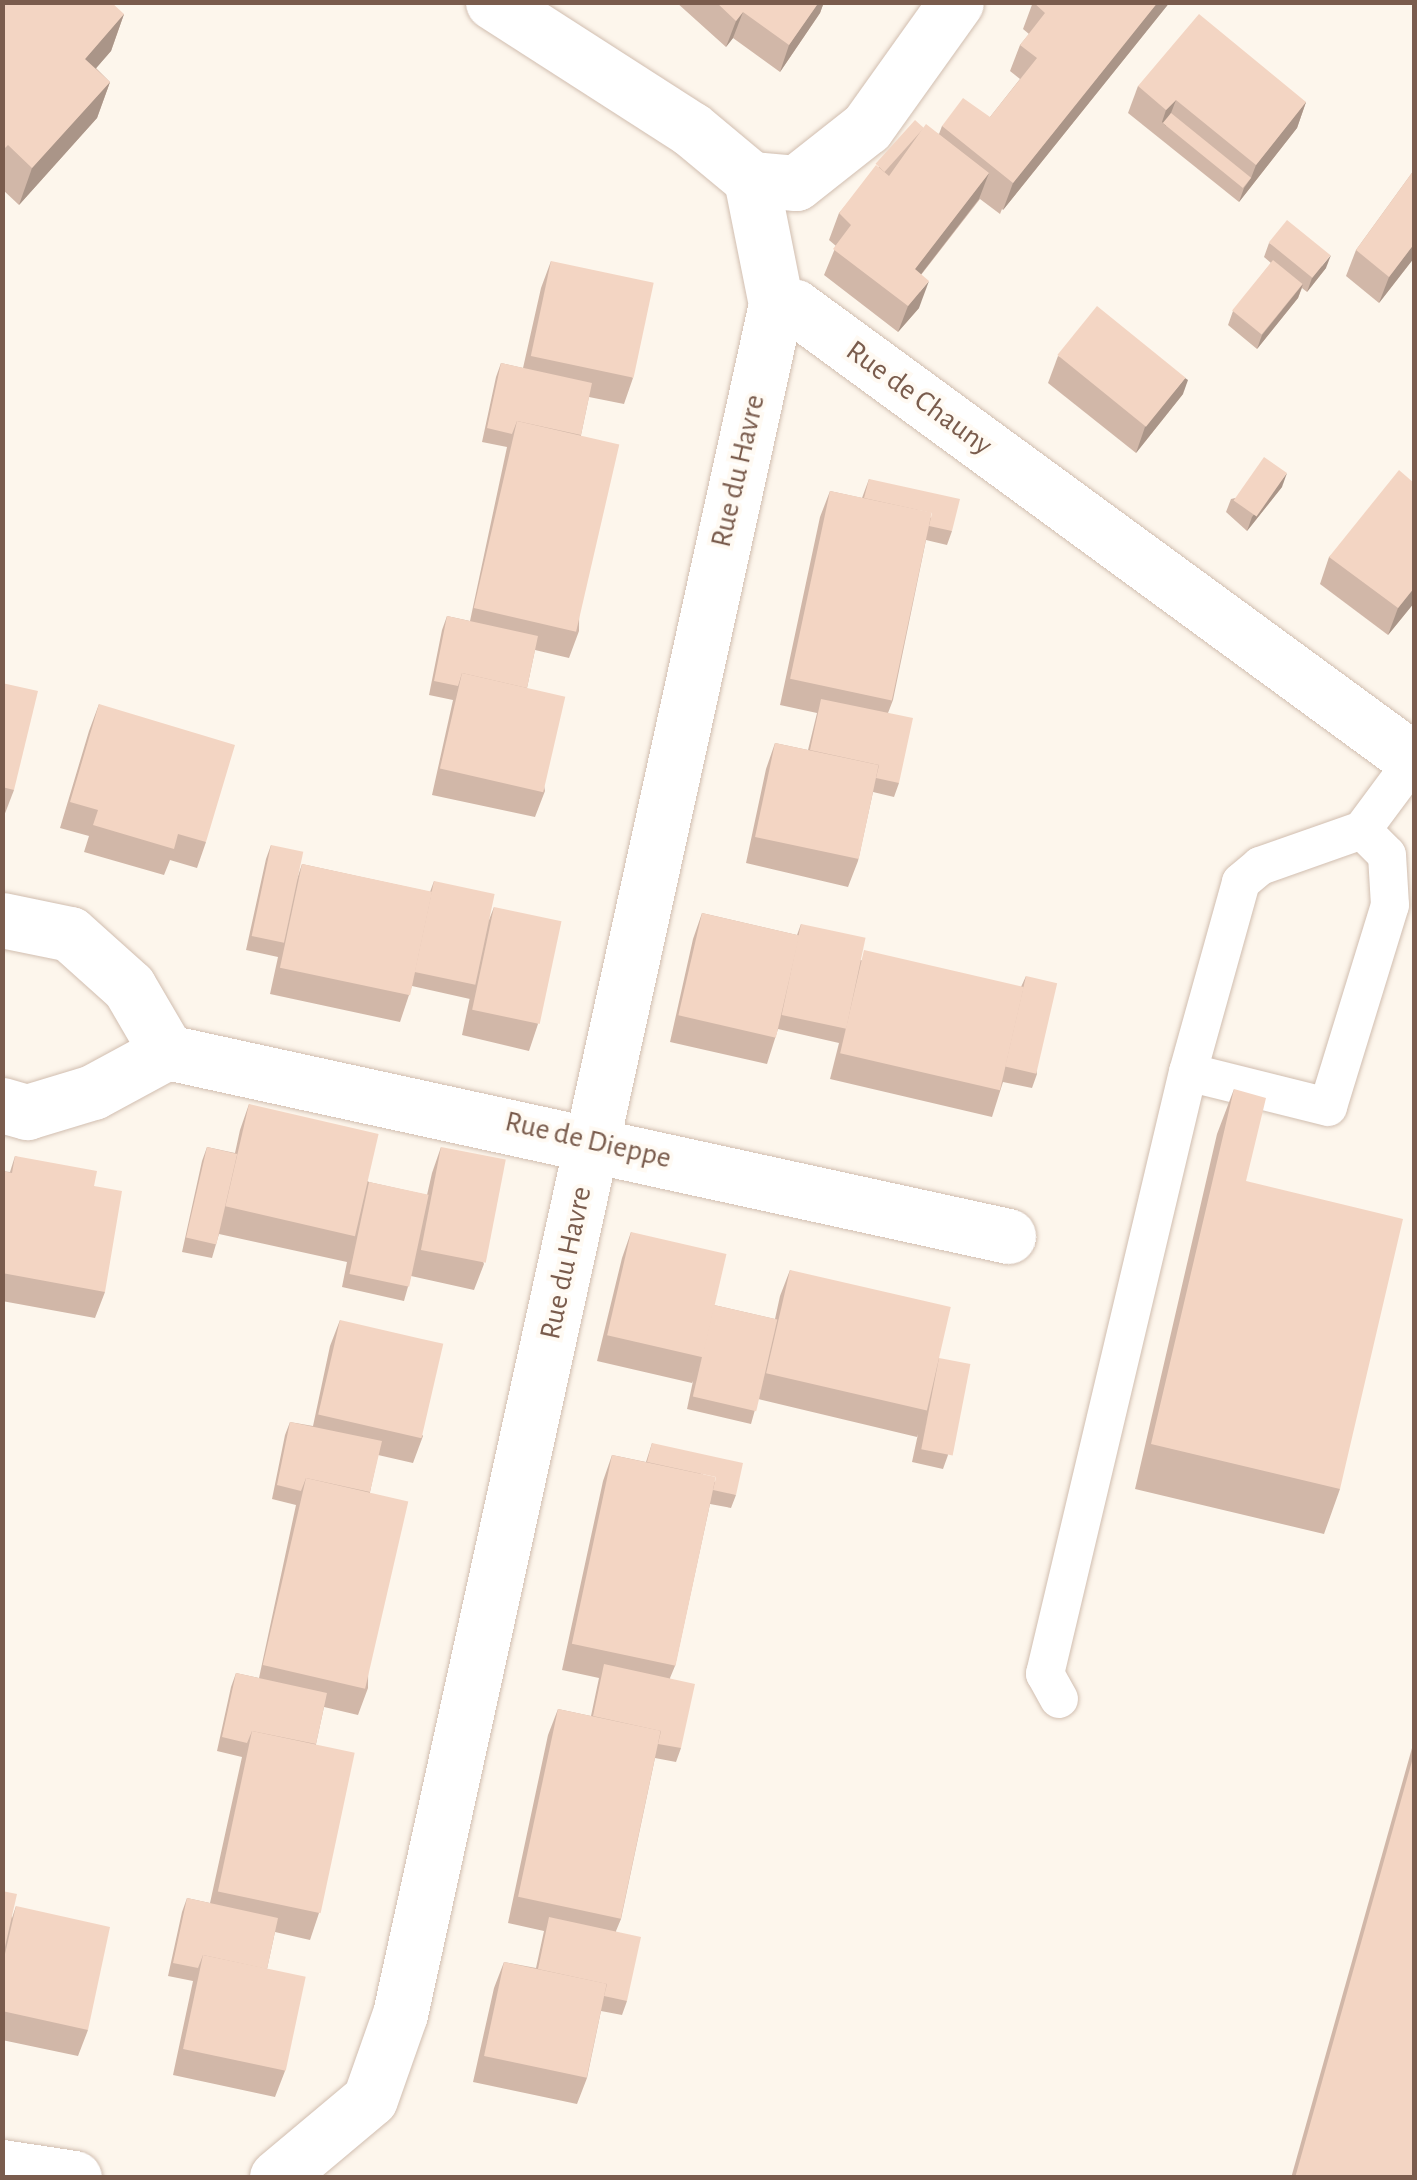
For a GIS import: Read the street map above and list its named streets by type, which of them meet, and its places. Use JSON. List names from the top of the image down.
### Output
{
  "streets": {
    "street": ["Rue de Chauny", "Rue du Havre", "Rue de Dieppe"]
  },
  "crossings": [
    ["Rue de Chauny", "Rue du Havre"],
    ["Rue du Havre", "Rue de Dieppe"]
  ]
}
